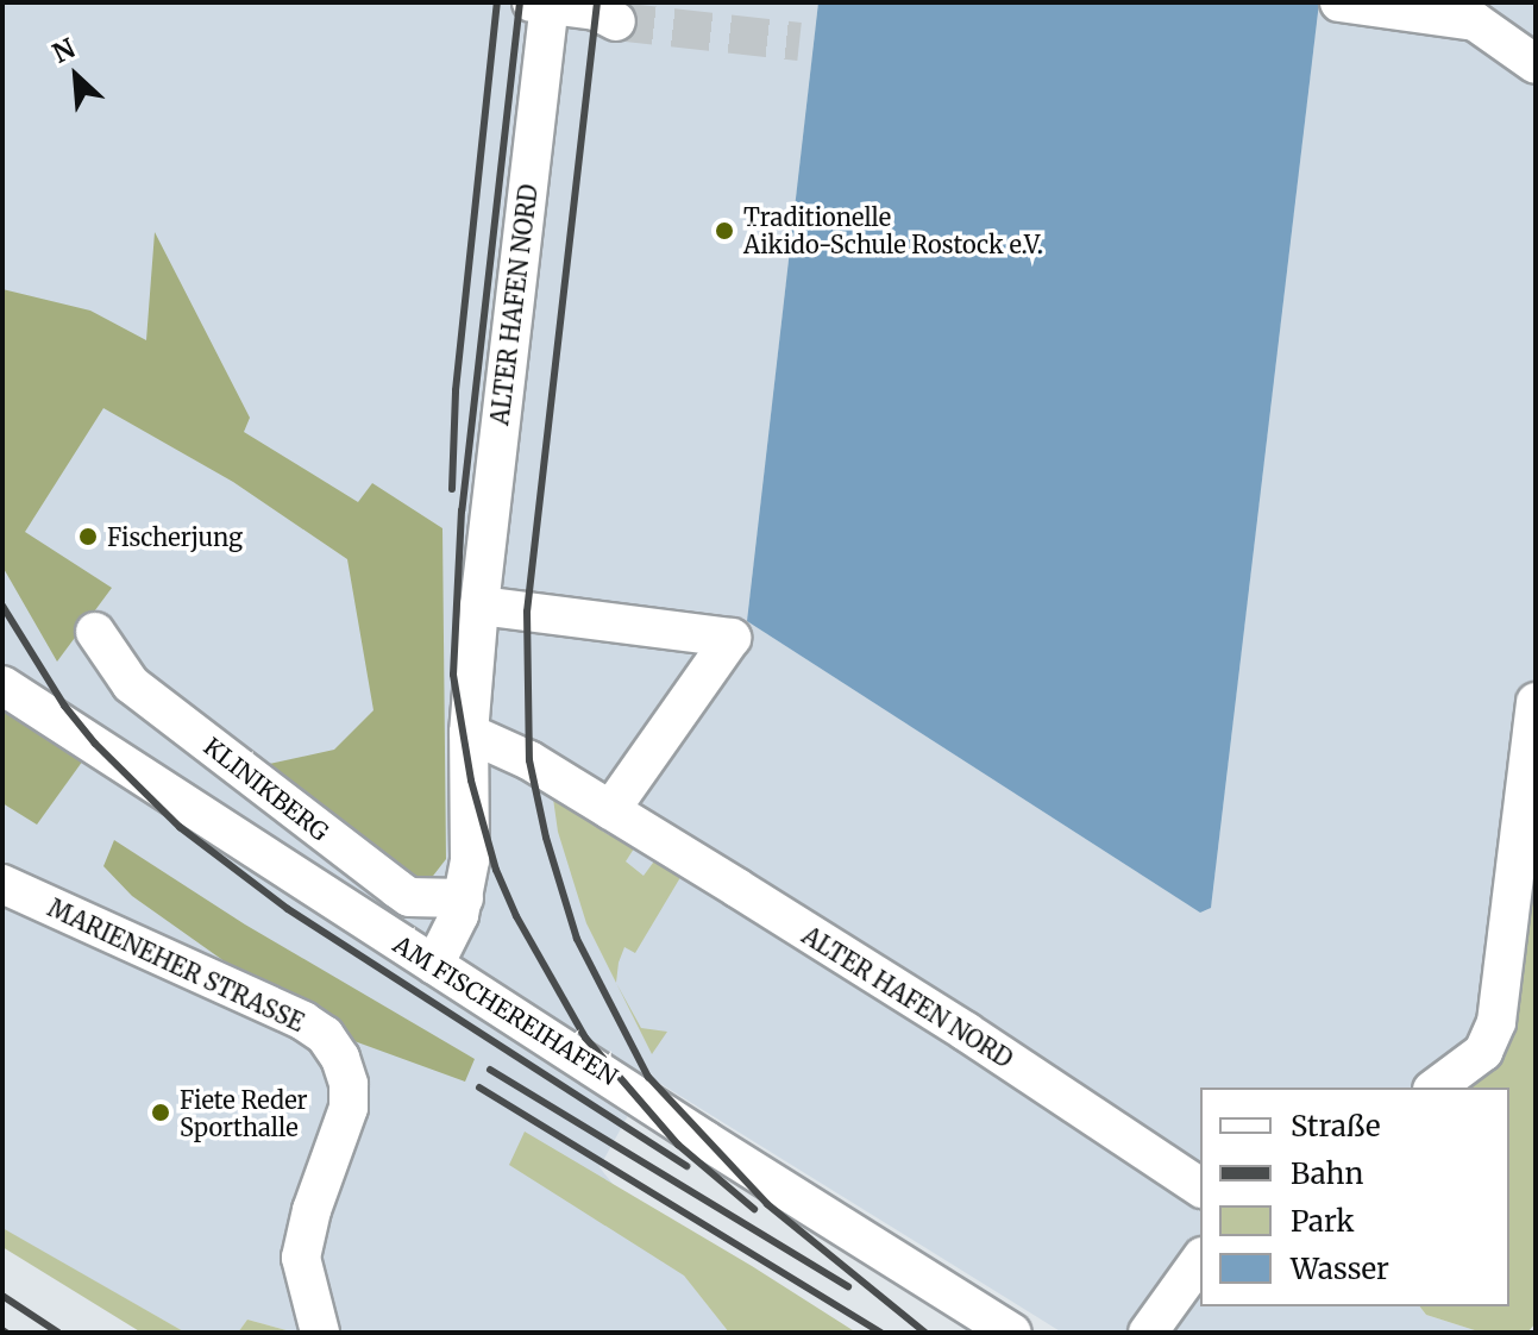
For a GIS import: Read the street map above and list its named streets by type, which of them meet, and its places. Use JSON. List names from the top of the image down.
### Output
{
  "streets": {
    "street": [
      "ALTER HAFEN NORD",
      "KLINIKBERG",
      "MARIENEHER STRASSE",
      "AM FISCHEREIHAFEN"
    ]
  },
  "crossings": [
    ["ALTER HAFEN NORD", "KLINIKBERG"],
    ["ALTER HAFEN NORD", "AM FISCHEREIHAFEN"]
  ],
  "places": ["Traditionelle Aikido-Schule Rostock e.V.", "Fischerjung", "Fiete Reder Sporthalle"],
  "legend": [
    "Straße",
    "Bahn",
    "Park",
    "Wasser"
  ],
  "north": "top left"
}
